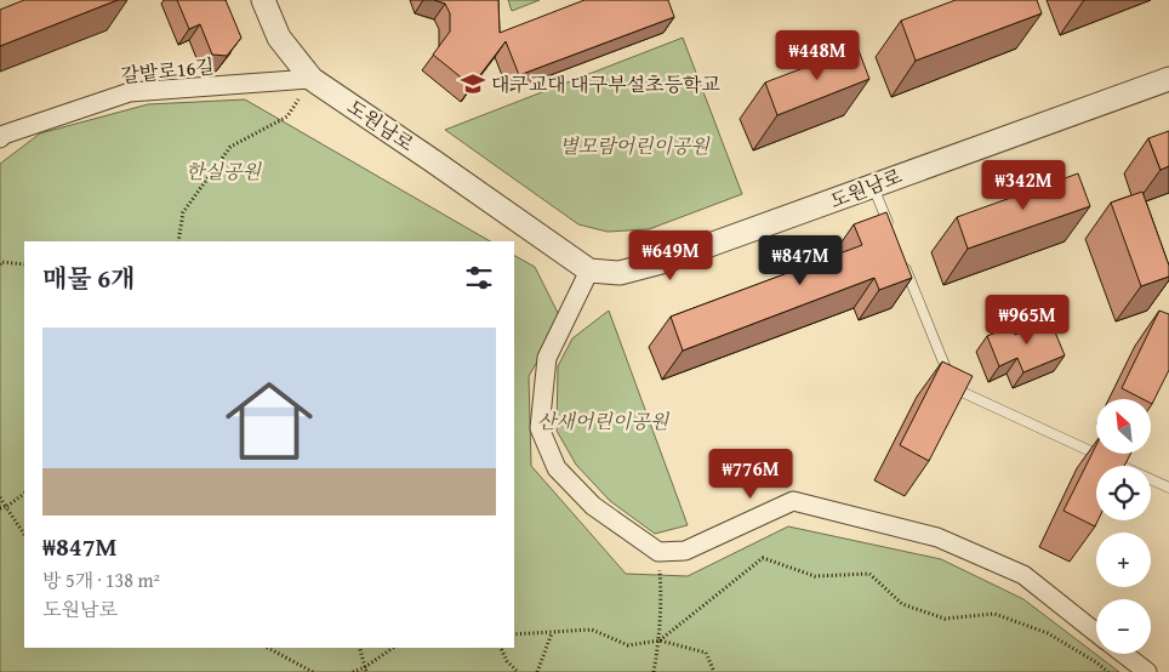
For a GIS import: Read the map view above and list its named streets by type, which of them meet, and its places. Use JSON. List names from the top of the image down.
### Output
{
  "streets": {
    "street": ["갈밭로16길", "도원남로"]
  },
  "crossings": [
    ["갈밭로16길", "도원남로"]
  ],
  "parks": ["별모람어린이공원", "한실공원", "산새어린이공원"],
  "places": {
    "school or university": ["대구교대 대구부설초등학교"]
  },
  "north": "top left",
  "page": {
    "price": [
      "₩448M",
      "₩342M",
      "₩649M",
      "₩847M",
      "₩965M",
      "₩776M"
    ],
    "heading": "매물 6개",
    "list": [
      {
        "name": "₩847M",
        "note": "방 5개 · 138 m² · 도원남로"
      }
    ],
    "map_buttons": ["+", "−"]
  }
}
